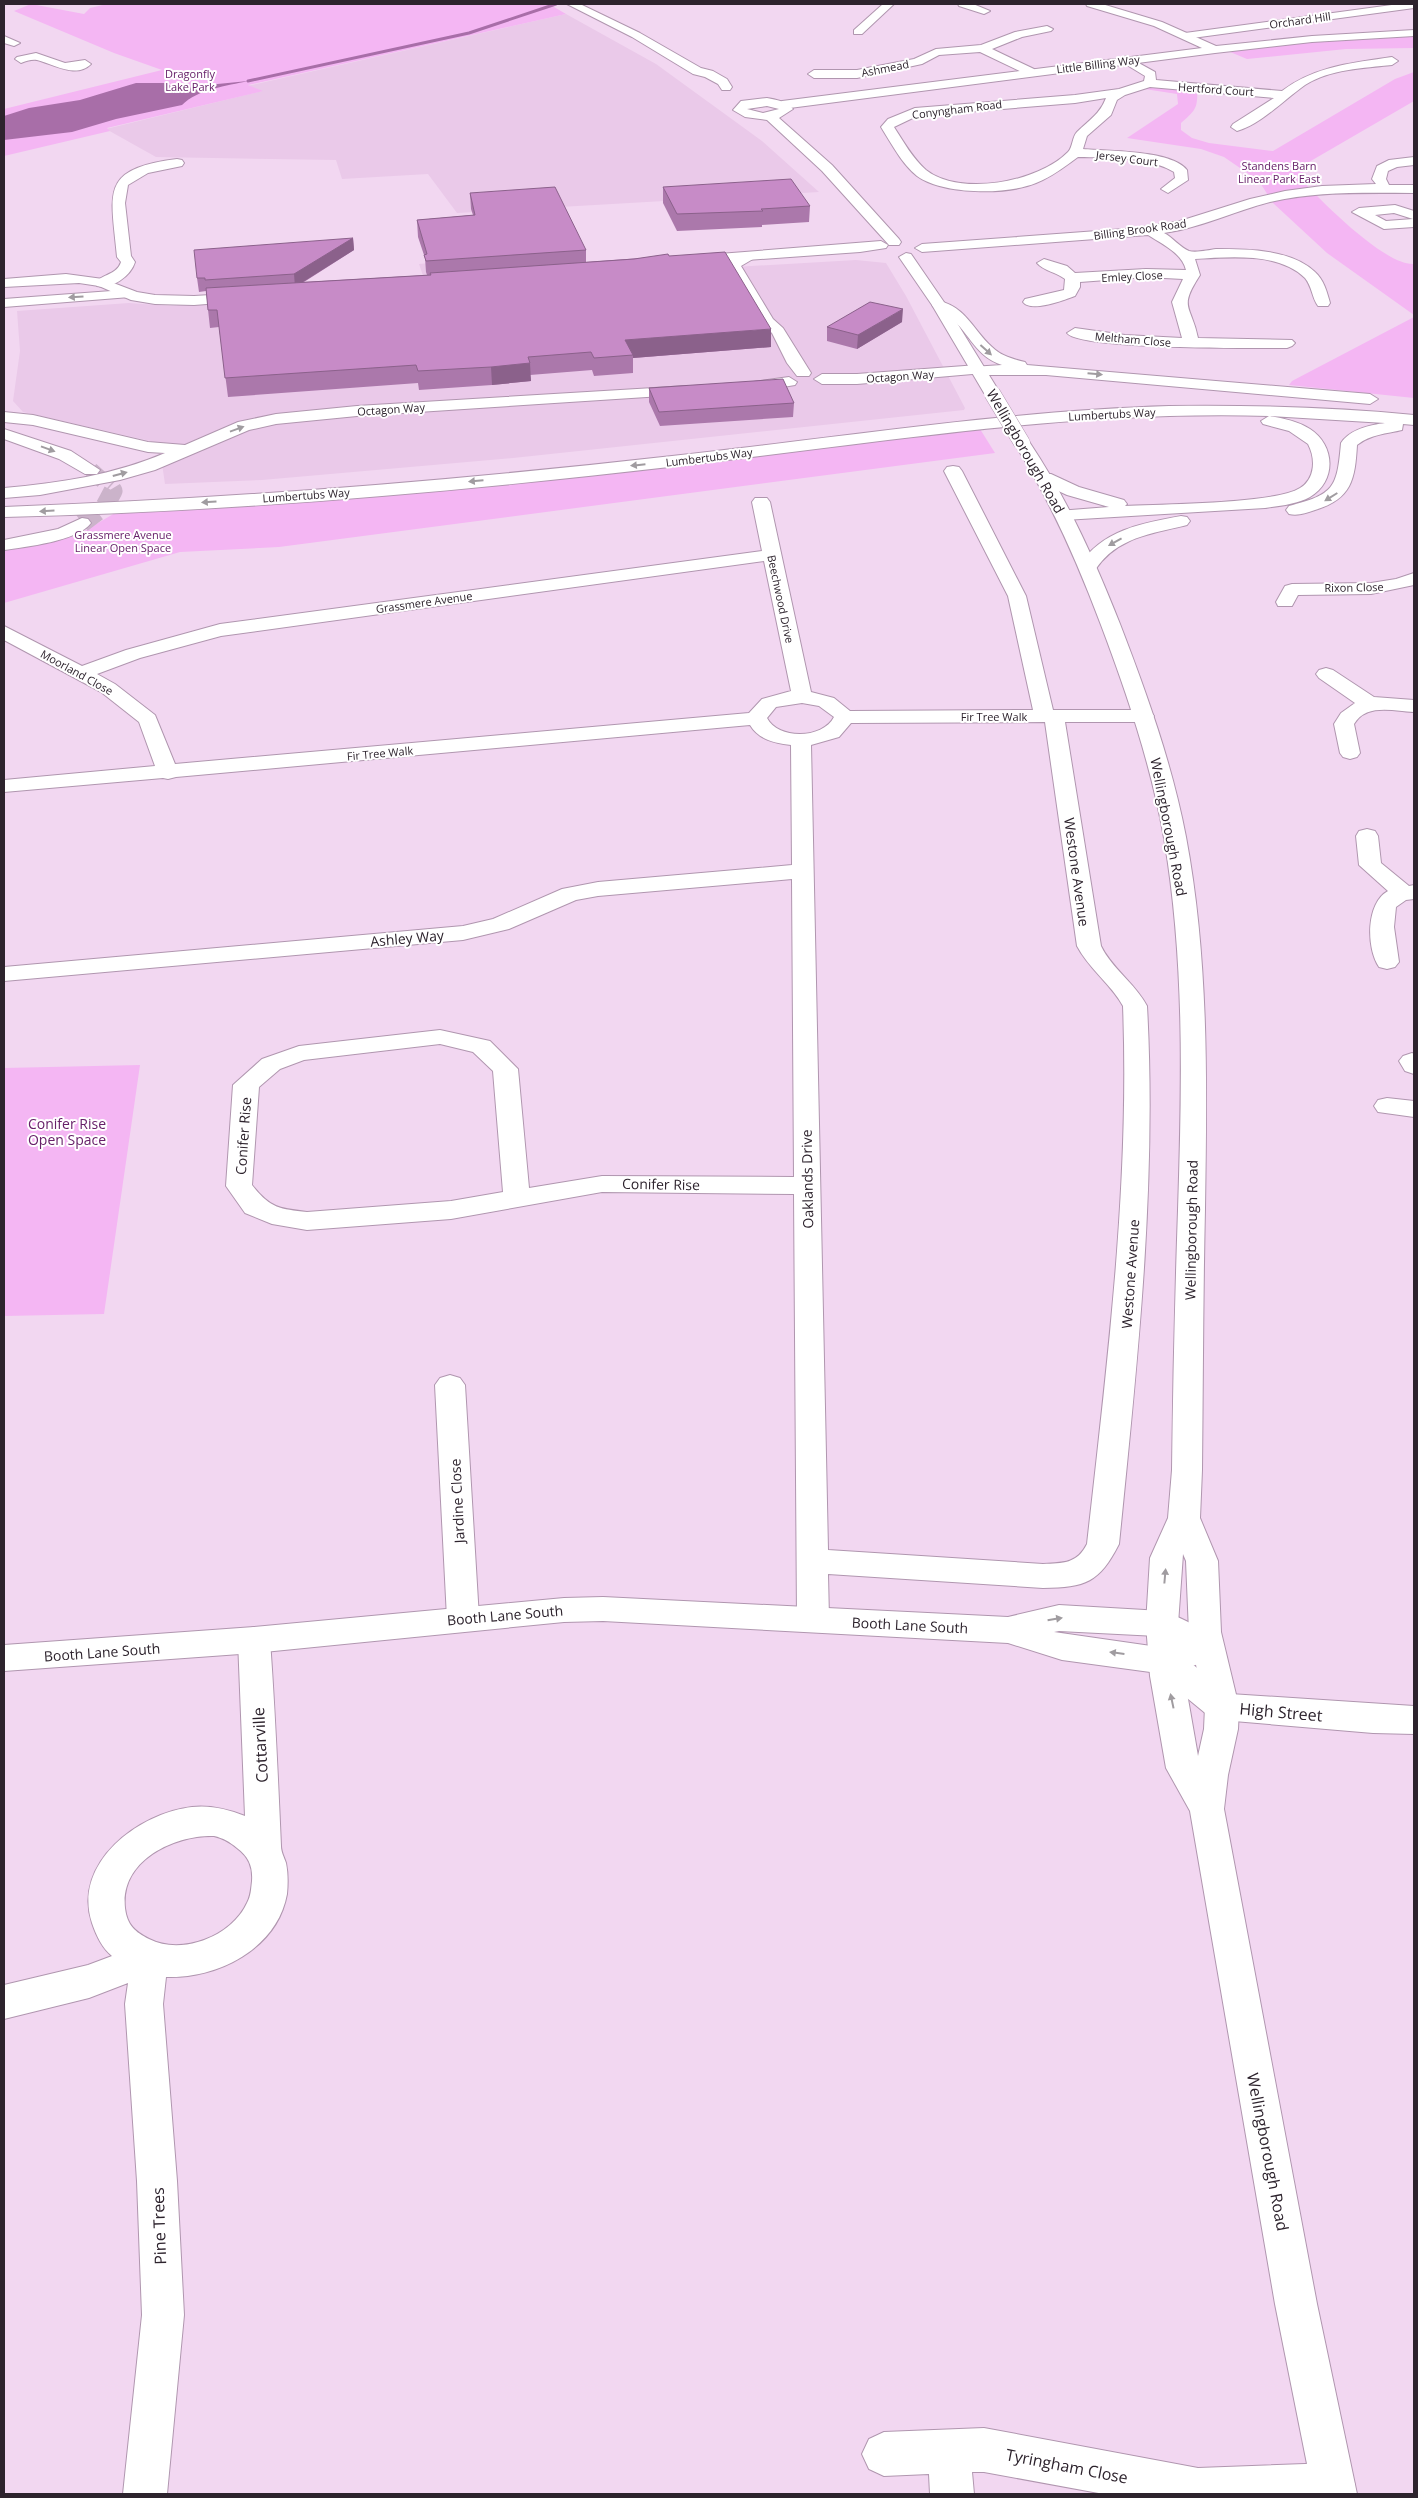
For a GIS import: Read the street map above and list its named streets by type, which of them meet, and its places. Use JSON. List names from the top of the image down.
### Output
{
  "streets": {
    "main road": [
      "Orchard Hill",
      "Little Billing Way",
      "Ashmead",
      "Hertford Court",
      "Conyngham Road",
      "Jersey Court",
      "Billing Brook Road",
      "Emley Close",
      "Meltham Close",
      "Octagon Way",
      "Lumbertubs Way",
      "Wellingborough Road",
      "Rixon Close",
      "Beechwood Drive",
      "Grassmere Avenue",
      "Moorland Close",
      "Fir Tree Walk",
      "Westone Avenue",
      "Ashley Way",
      "Conifer Rise",
      "Oaklands Drive",
      "Jardine Close",
      "Booth Lane South",
      "High Street",
      "Cottarville",
      "Pine Trees",
      "Tyringham Close"
    ]
  },
  "crossings": [
    ["Hertford Court", "Conyngham Road"],
    ["Conyngham Road", "Jersey Court"],
    ["Emley Close", "Meltham Close"],
    ["Octagon Way", "Wellingborough Road"],
    ["Wellingborough Road", "Fir Tree Walk"],
    ["Wellingborough Road", "Booth Lane South"],
    ["Wellingborough Road", "High Street"],
    ["Wellingborough Road", "Tyringham Close"],
    ["Beechwood Drive", "Grassmere Avenue"],
    ["Grassmere Avenue", "Moorland Close"],
    ["Moorland Close", "Fir Tree Walk"],
    ["Fir Tree Walk", "Westone Avenue"],
    ["Westone Avenue", "Oaklands Drive"],
    ["Ashley Way", "Oaklands Drive"],
    ["Conifer Rise", "Oaklands Drive"],
    ["Oaklands Drive", "Booth Lane South"],
    ["Jardine Close", "Booth Lane South"],
    ["Booth Lane South", "High Street"],
    ["Booth Lane South", "Cottarville"],
    ["Cottarville", "Pine Trees"]
  ],
  "parks": [
    "Dragonfly Lake Park",
    "Standens Barn Linear Park East",
    "Grassmere Avenue Linear Open Space",
    "Conifer Rise Open Space"
  ]
}
